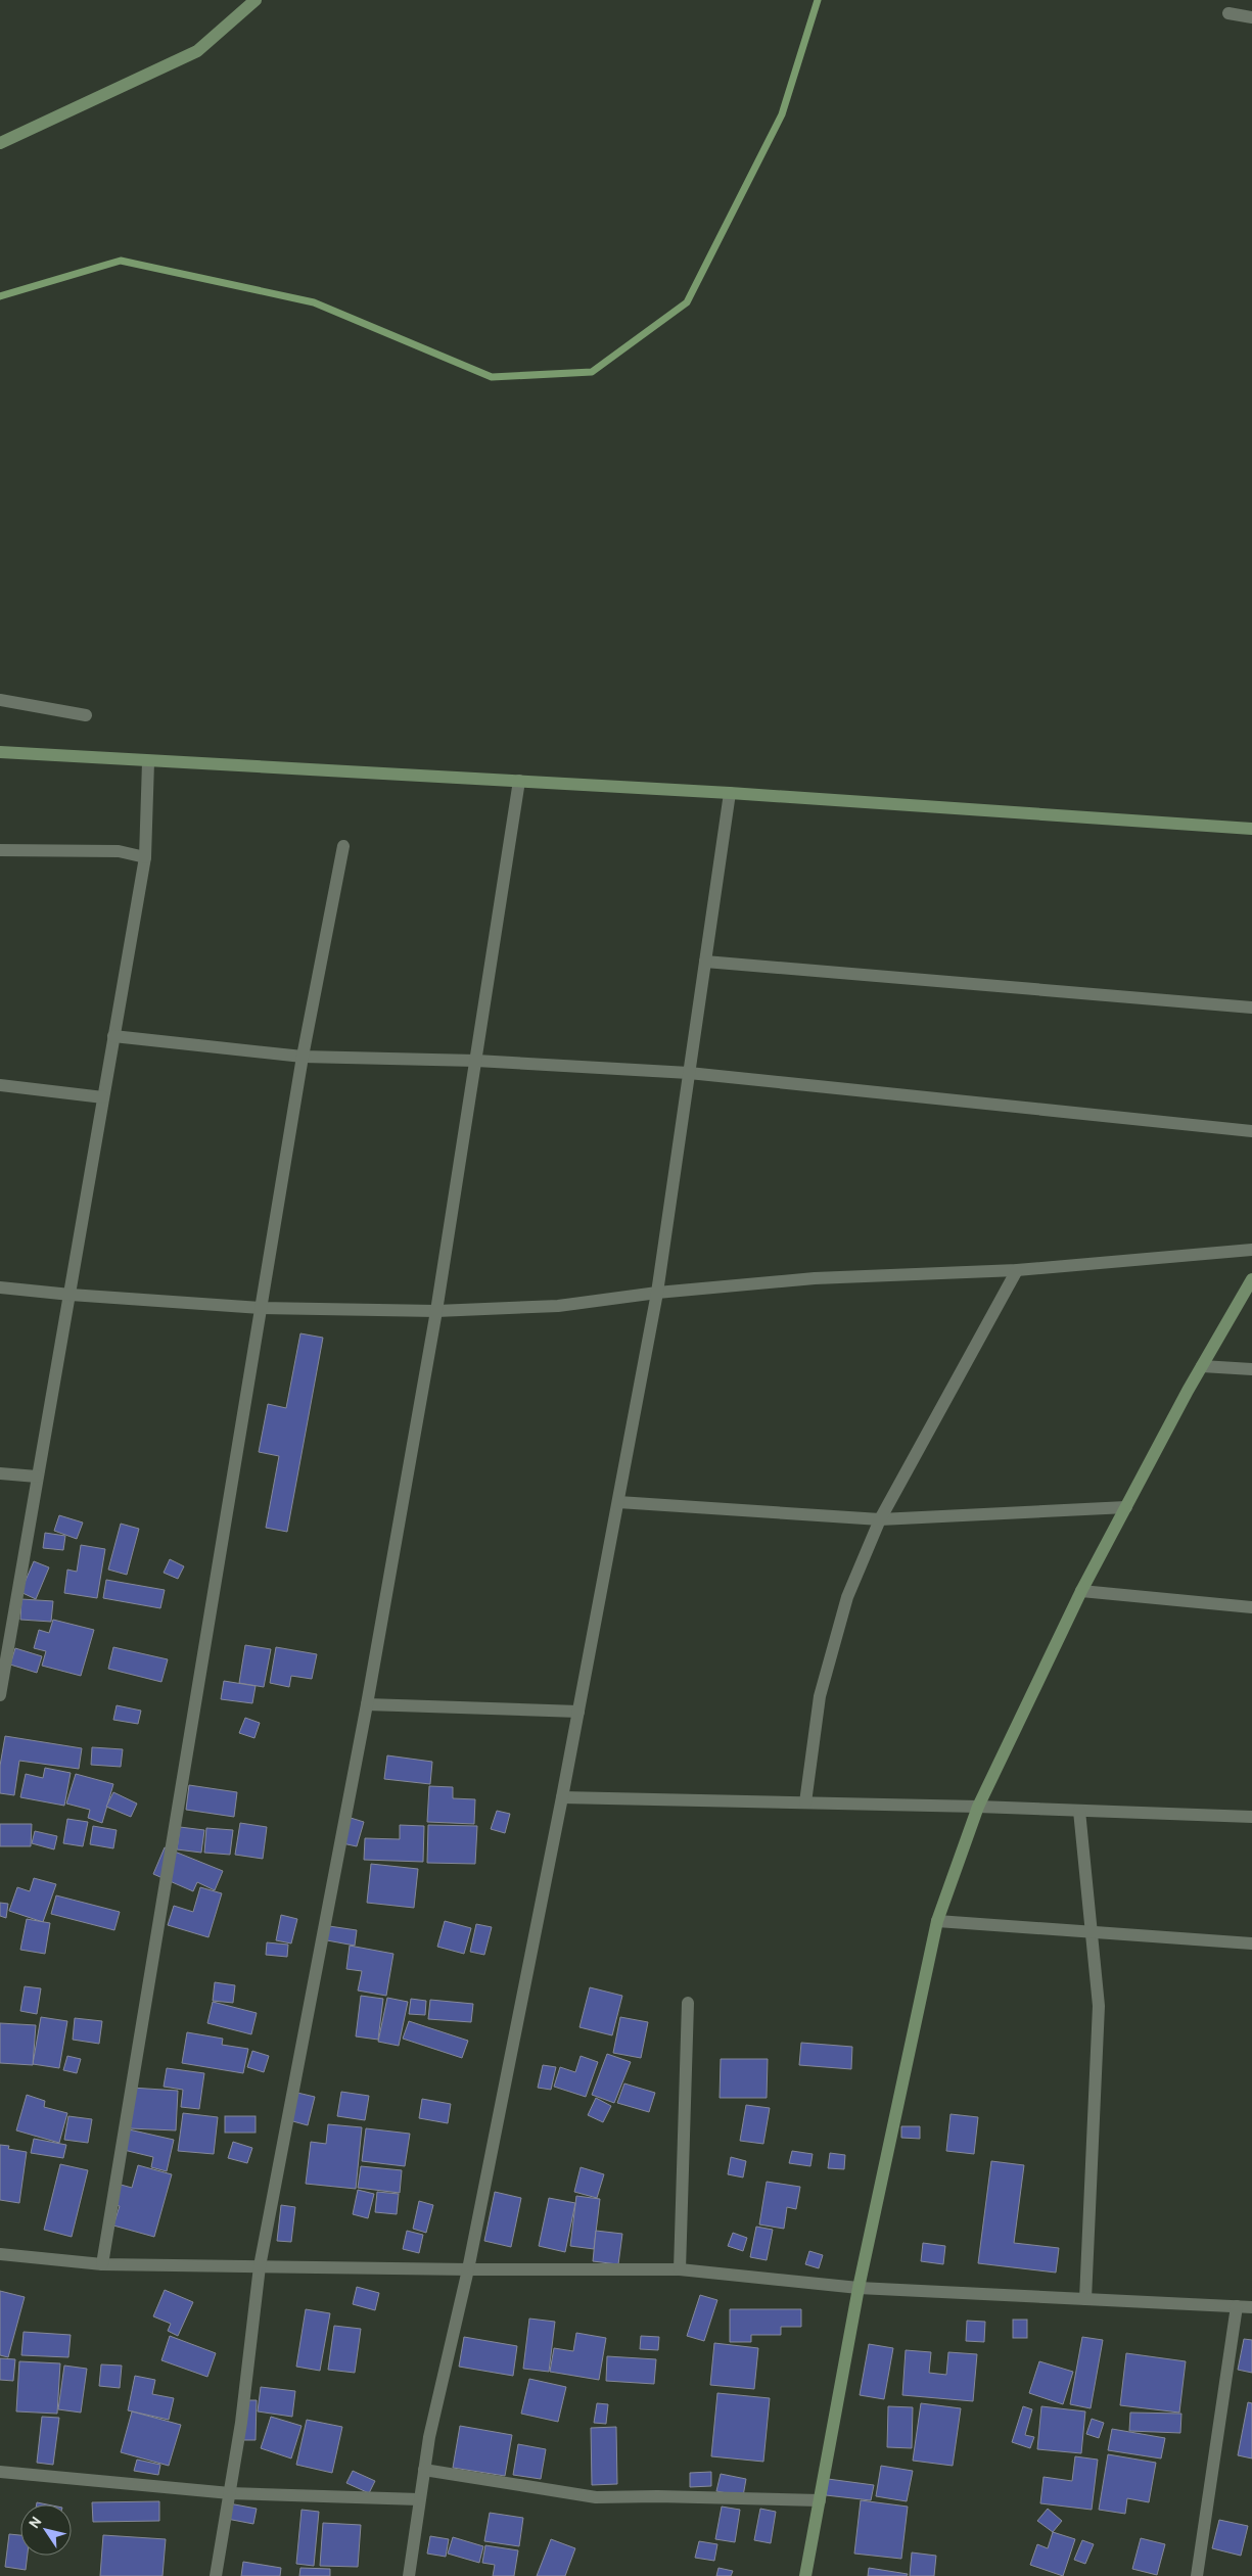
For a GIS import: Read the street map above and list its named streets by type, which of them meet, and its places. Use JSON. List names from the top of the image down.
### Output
{
  "north": "top left"
}
